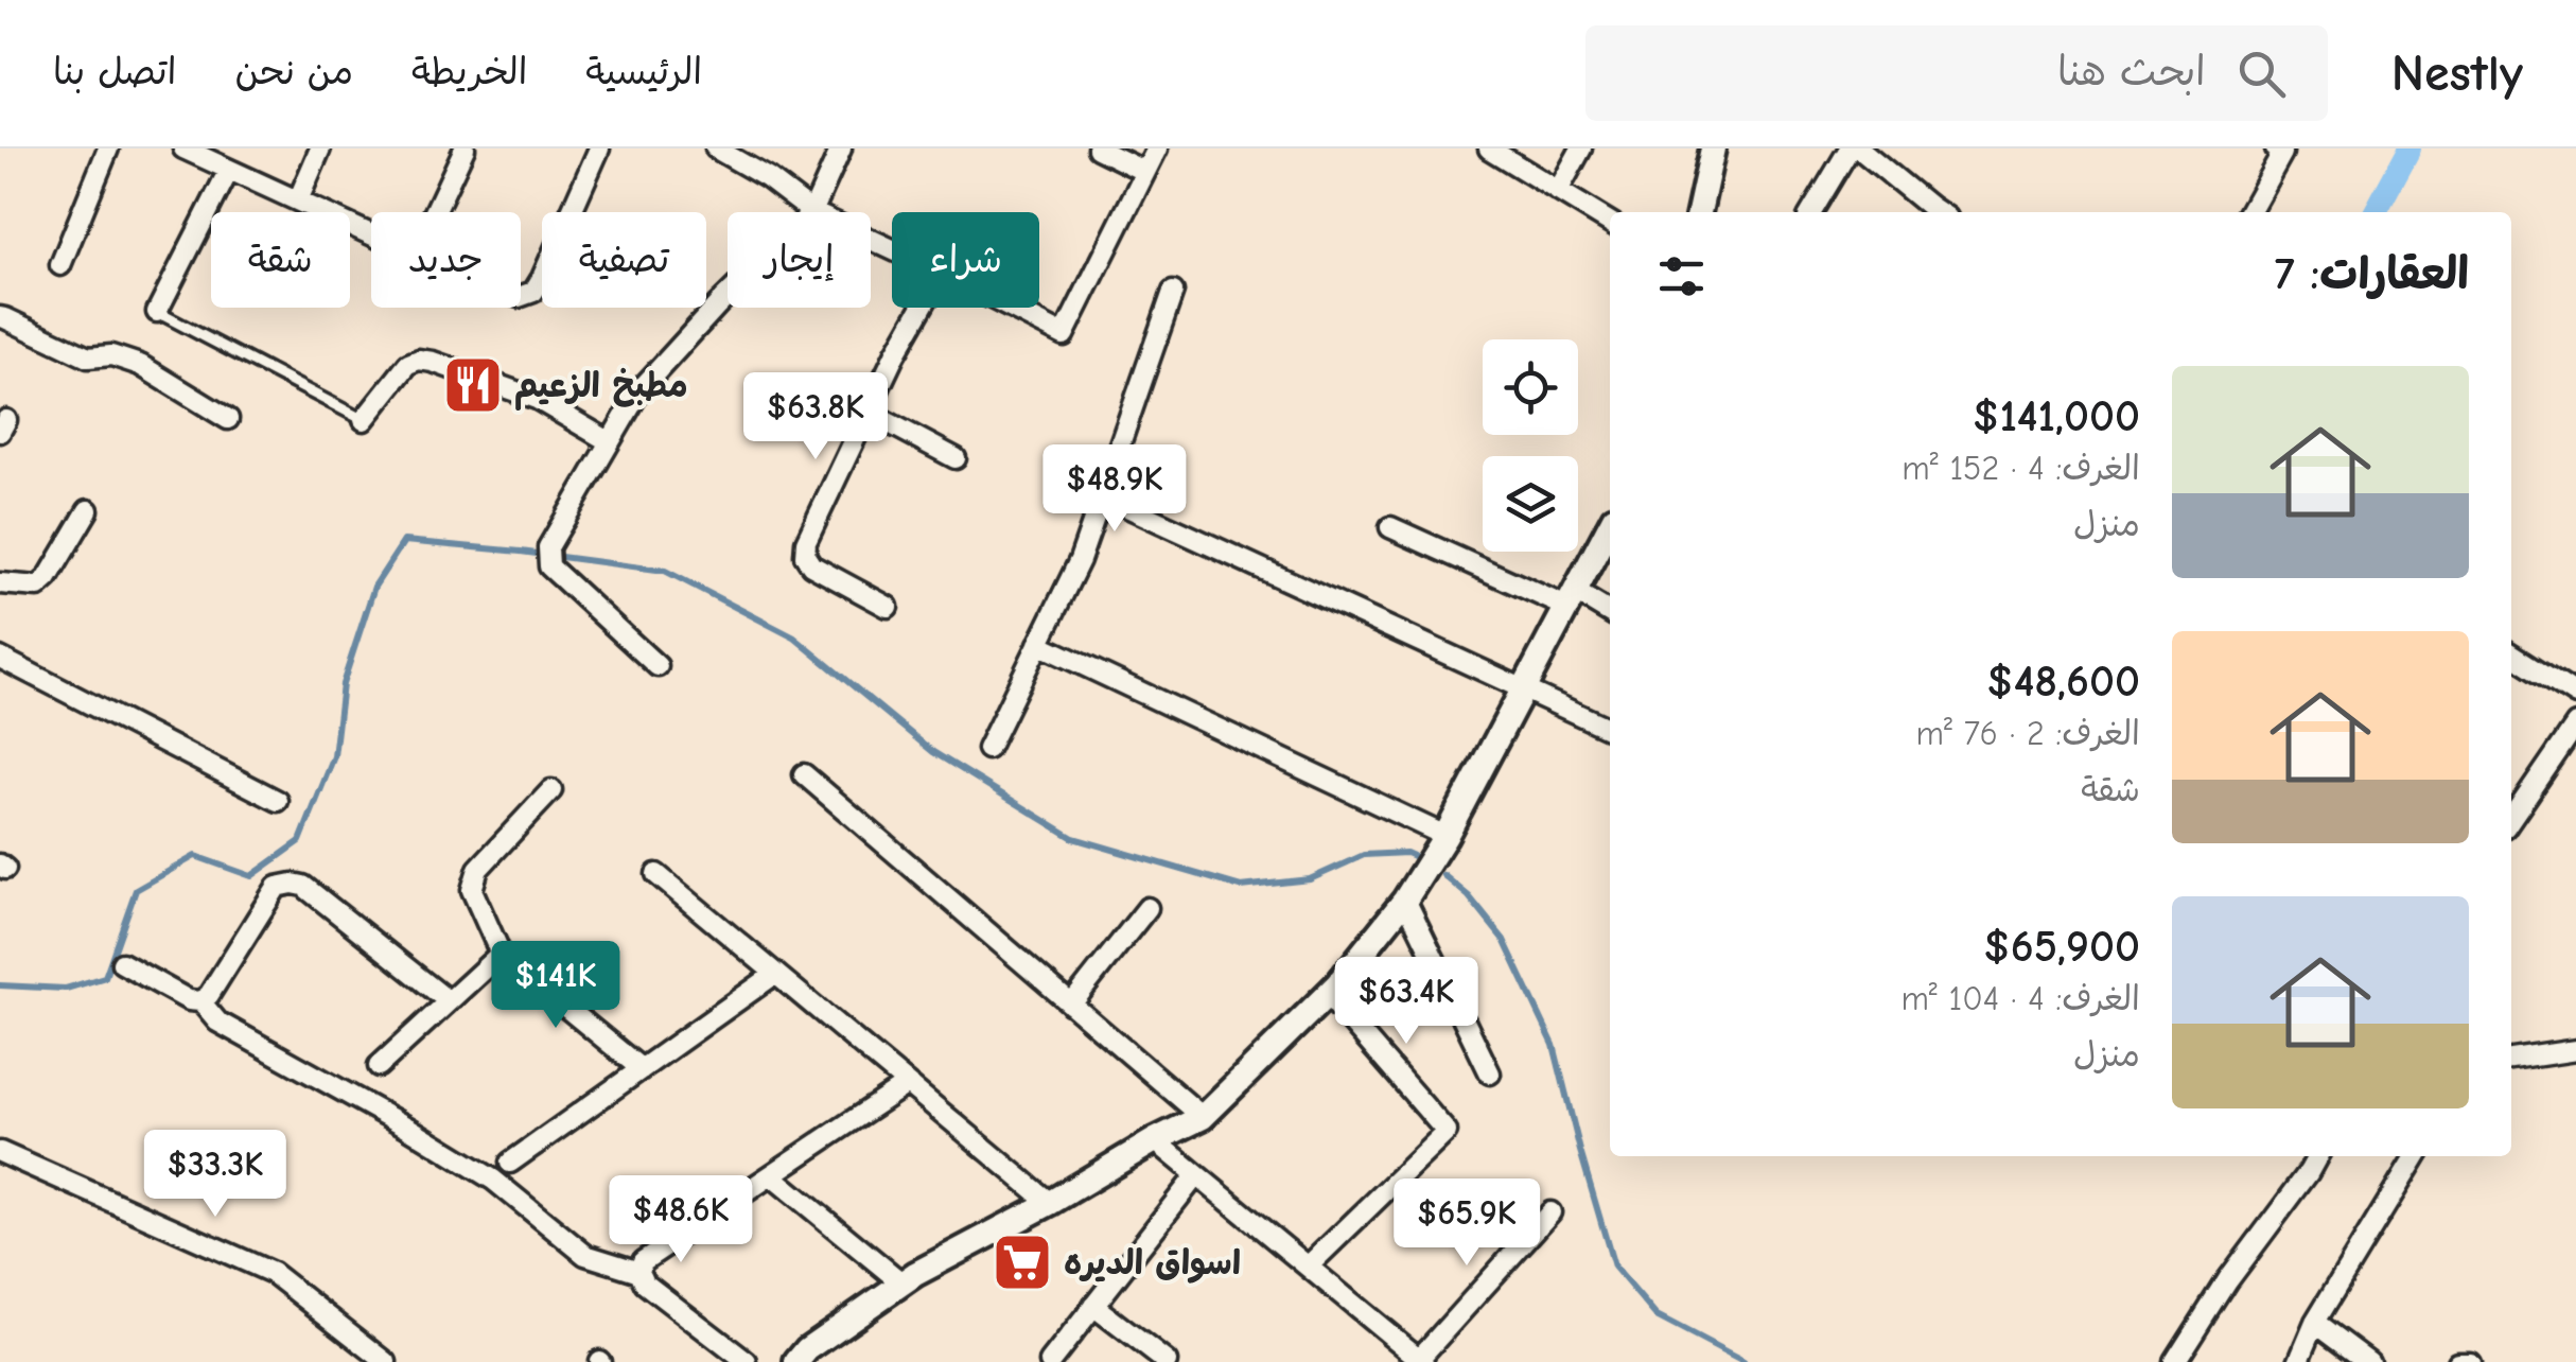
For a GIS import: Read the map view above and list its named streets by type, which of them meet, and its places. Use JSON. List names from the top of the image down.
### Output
{
  "places": {
    "restaurant": ["مطبخ الزعيم"],
    "supermarket": ["اسواق الديره"]
  },
  "page": {
    "header": "Nestly",
    "search": "ابحث هنا",
    "nav": [
      "الرئيسية",
      "الخريطة",
      "من نحن",
      "اتصل بنا"
    ],
    "chip": [
      "شراء",
      "إيجار",
      "تصفية",
      "جديد",
      "شقة"
    ],
    "heading": "العقارات: 7",
    "list": [
      {
        "name": "$141,000",
        "note": "الغرف: 4 · 152 m² · منزل"
      },
      {
        "name": "$48,600",
        "note": "الغرف: 2 · 76 m² · شقة"
      },
      {
        "name": "$65,900",
        "note": "الغرف: 4 · 104 m² · منزل"
      }
    ],
    "price": [
      "$63.8K",
      "$48.9K",
      "$141K",
      "$63.4K",
      "$33.3K",
      "$48.6K",
      "$65.9K"
    ]
  }
}
